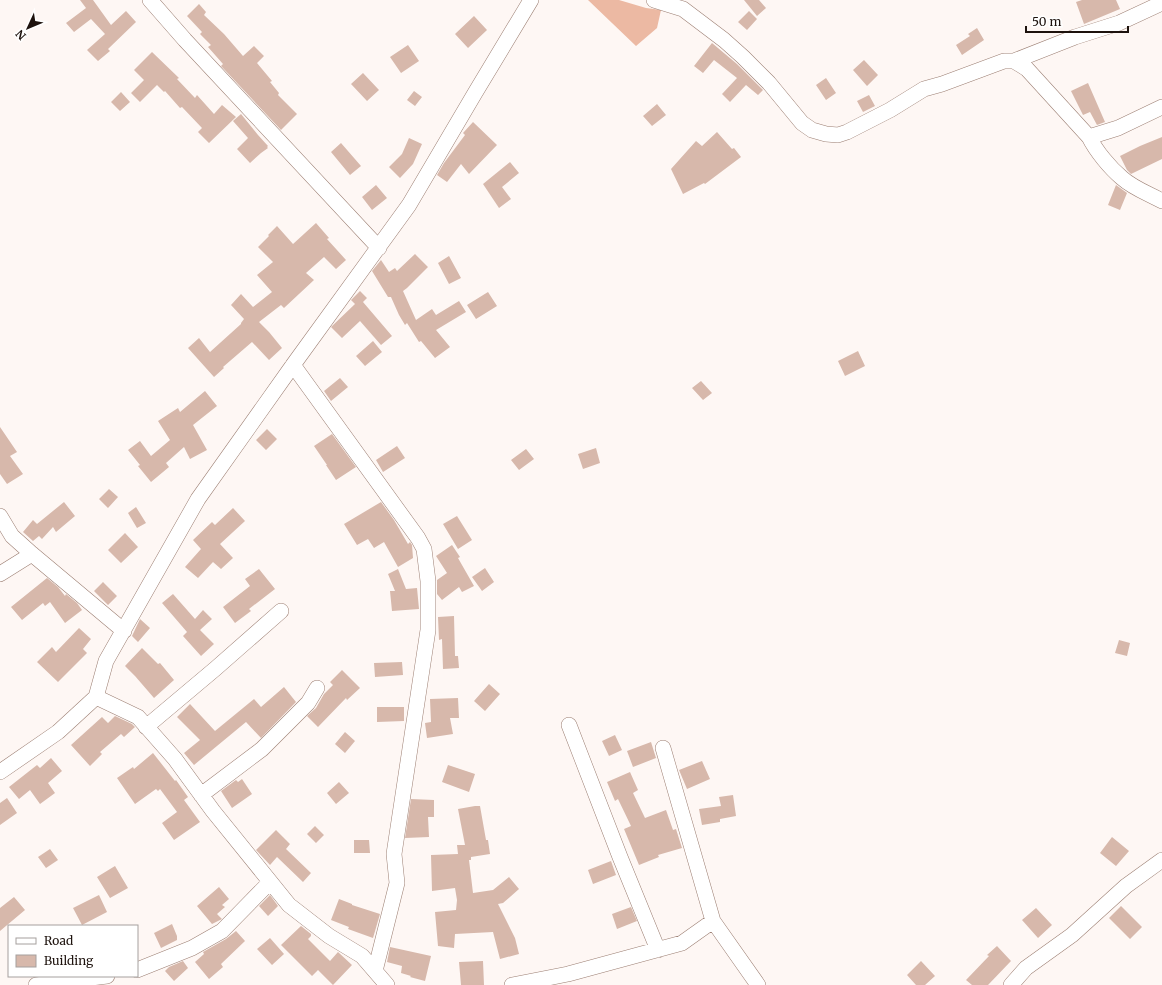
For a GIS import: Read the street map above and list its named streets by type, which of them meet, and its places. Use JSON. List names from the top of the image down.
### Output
{
  "legend": ["Road", "Building"],
  "scale_bar": "50 m",
  "north": "bottom left"
}
